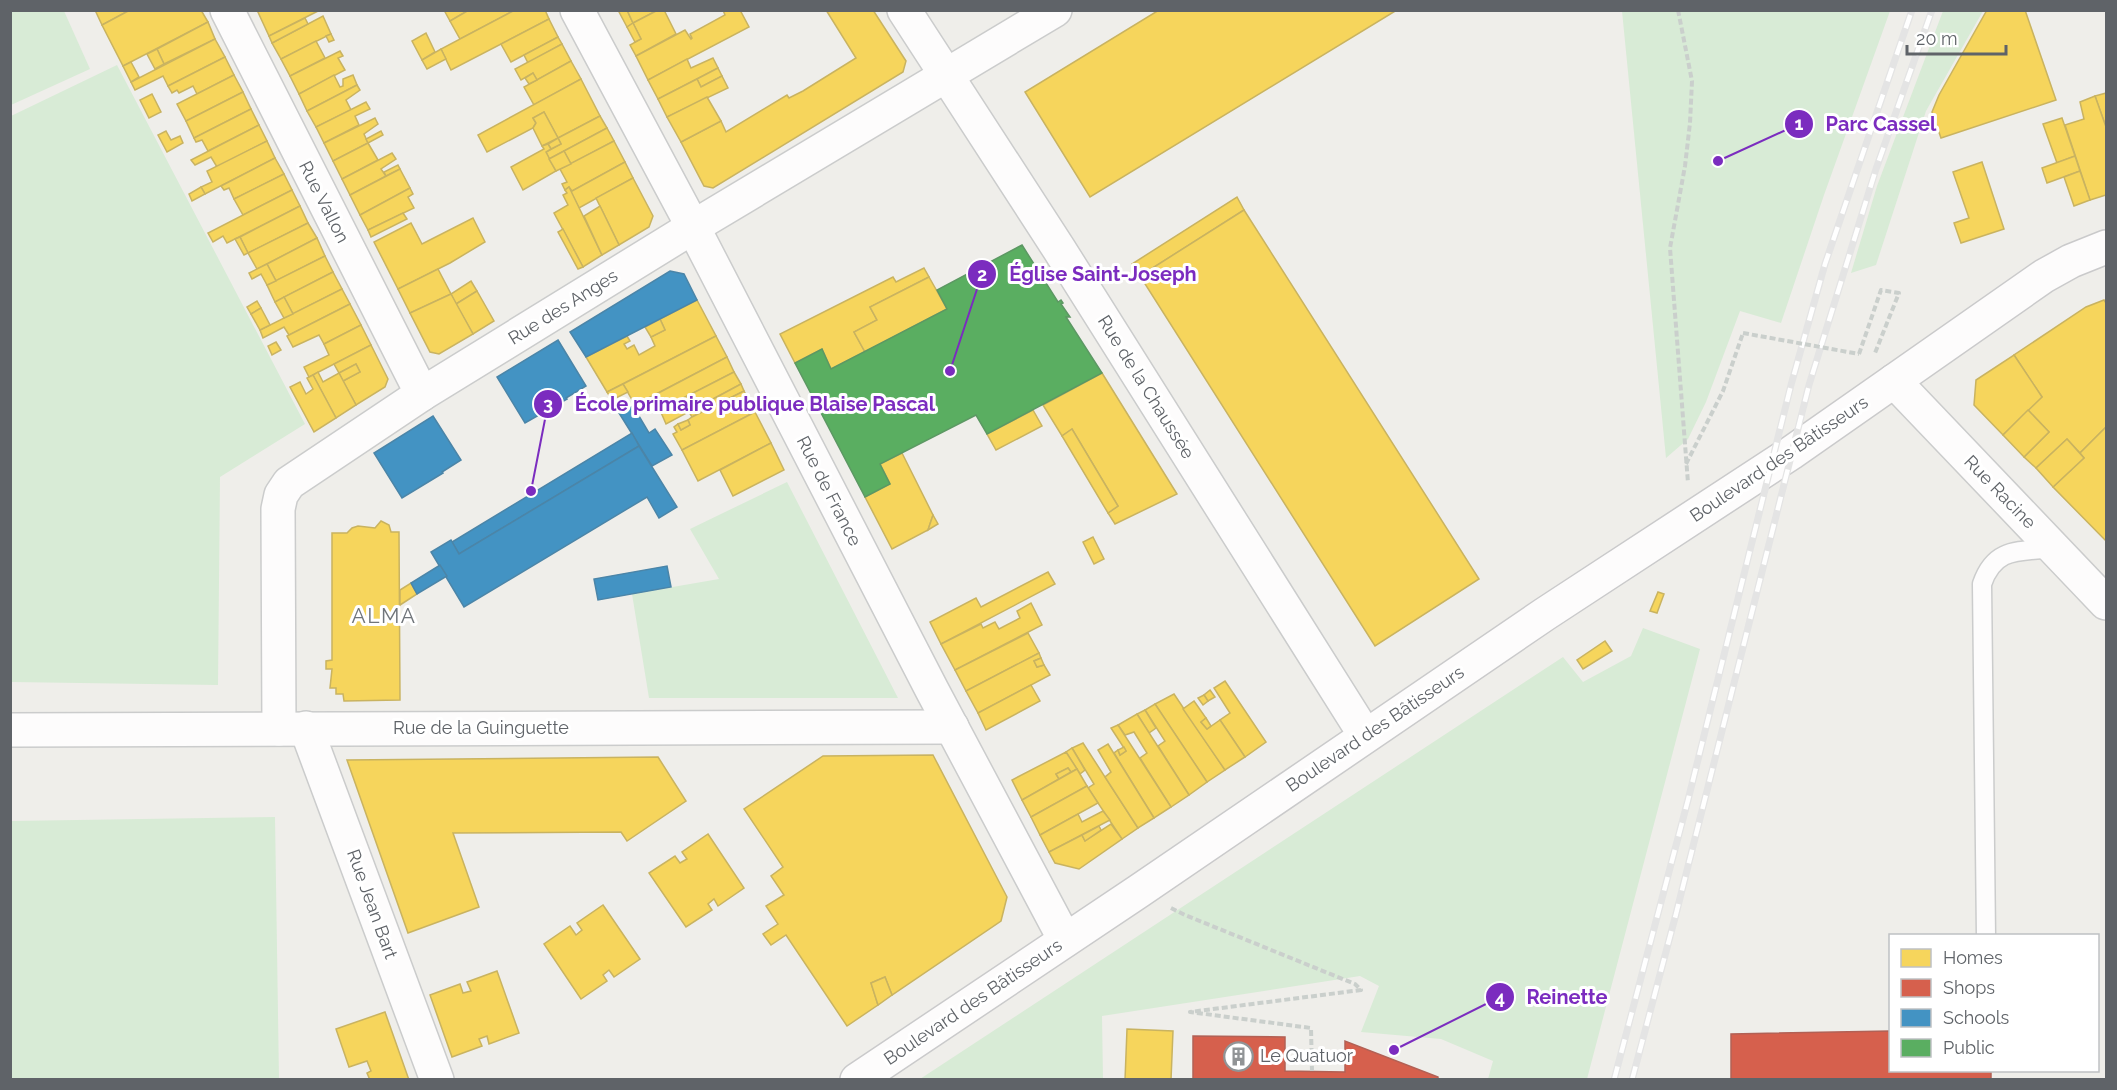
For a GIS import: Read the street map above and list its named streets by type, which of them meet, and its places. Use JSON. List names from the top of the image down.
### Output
{
  "streets": {
    "street": [
      "Rue Vallon",
      "Rue des Anges",
      "Rue de la Chaussée",
      "Boulevard des Bâtisseurs",
      "Rue de France",
      "Rue Racine",
      "Rue de la Guinguette",
      "Rue Jean Bart"
    ]
  },
  "crossings": [
    ["Rue Vallon", "Rue des Anges"],
    ["Rue des Anges", "Rue de la Chaussée"],
    ["Rue des Anges", "Rue de France"],
    ["Rue des Anges", "Rue de la Guinguette"],
    ["Rue des Anges", "Rue Jean Bart"],
    ["Rue de la Chaussée", "Boulevard des Bâtisseurs"],
    ["Boulevard des Bâtisseurs", "Rue de France"],
    ["Boulevard des Bâtisseurs", "Rue Racine"],
    ["Rue de France", "Rue de la Guinguette"],
    ["Rue de la Guinguette", "Rue Jean Bart"]
  ],
  "districts": ["ALMA"],
  "places": {
    "other": [
      "Parc Cassel",
      "Église Saint-Joseph",
      "École primaire publique Blaise Pascal",
      "Reinette"
    ],
    "building": ["Le Quatuor"]
  },
  "legend": [
    "Homes",
    "Shops",
    "Schools",
    "Public"
  ],
  "scale_bar": "20 m"
}
